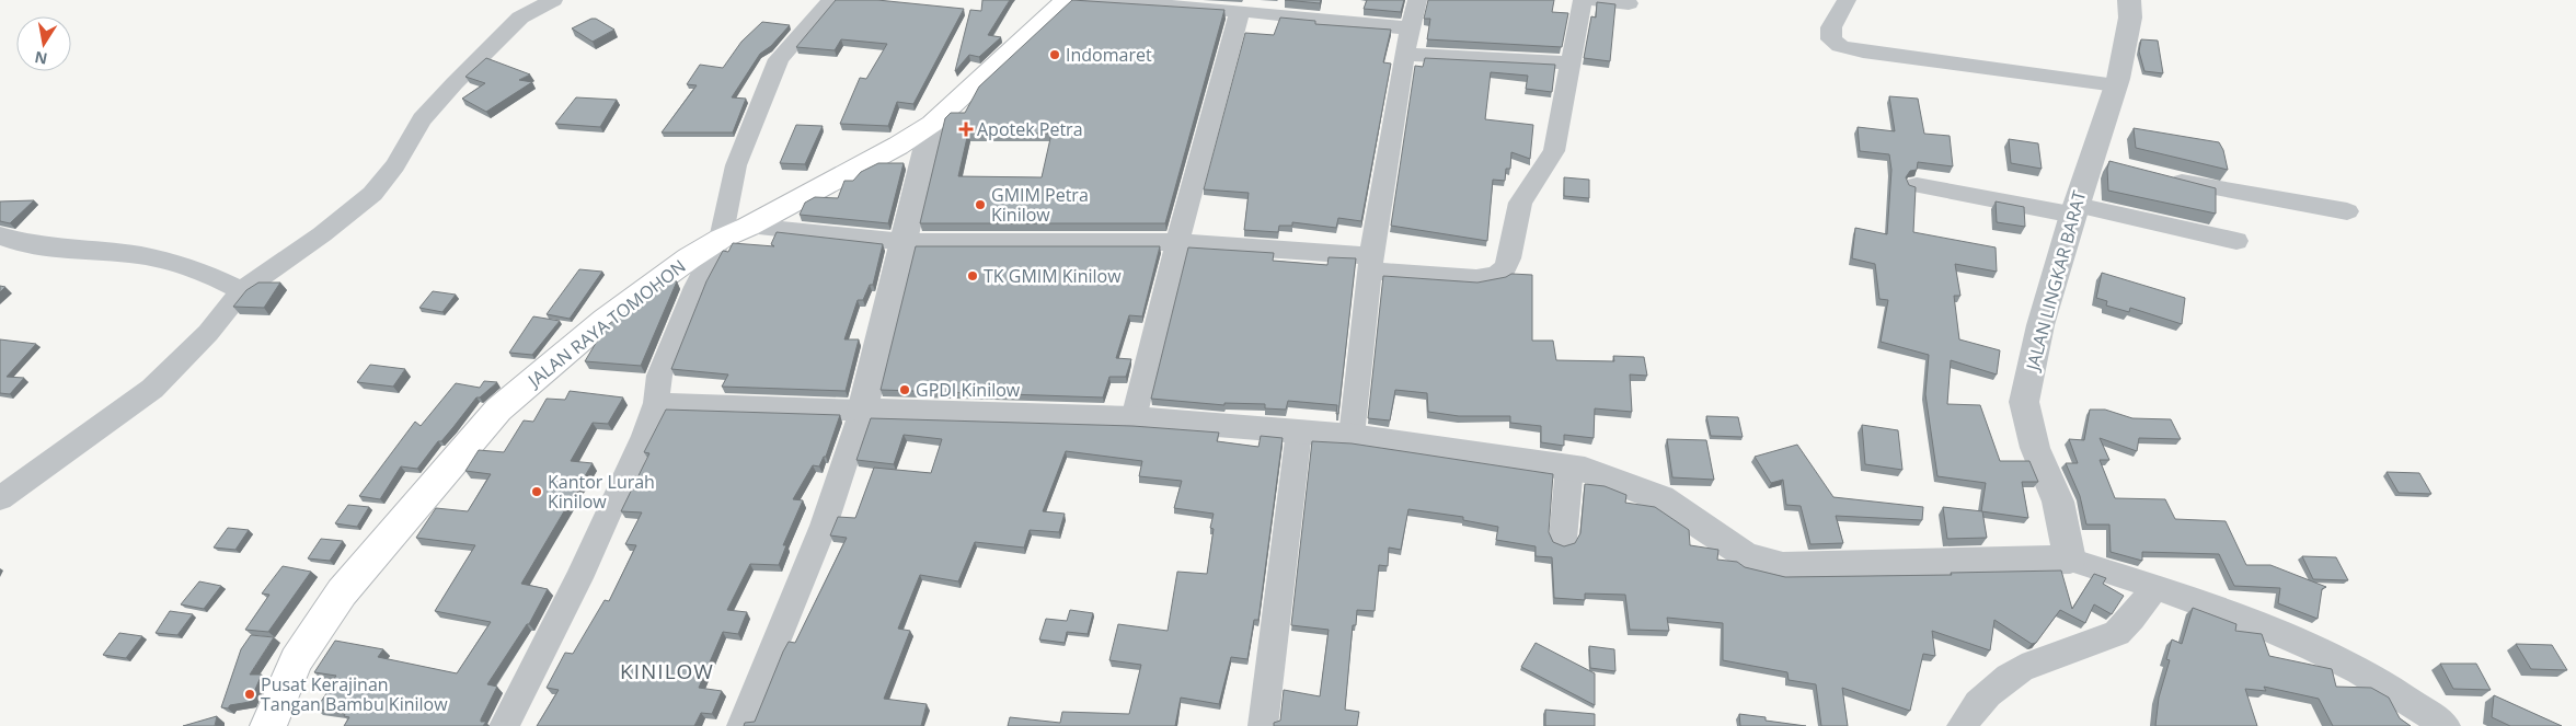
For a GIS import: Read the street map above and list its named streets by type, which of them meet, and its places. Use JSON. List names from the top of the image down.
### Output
{
  "streets": {
    "highway": ["JALAN RAYA TOMOHON"],
    "street": ["JALAN LINGKAR BARAT"]
  },
  "districts": ["KINILOW"],
  "places": {
    "other": [
      "Indomaret",
      "GMIM Petra Kinilow",
      "TK GMIM Kinilow",
      "GPDI Kinilow",
      "Kantor Lurah Kinilow",
      "Pusat Kerajinan Tangan Bambu Kinilow"
    ],
    "health": ["Apotek Petra"]
  },
  "north": "bottom"
}
